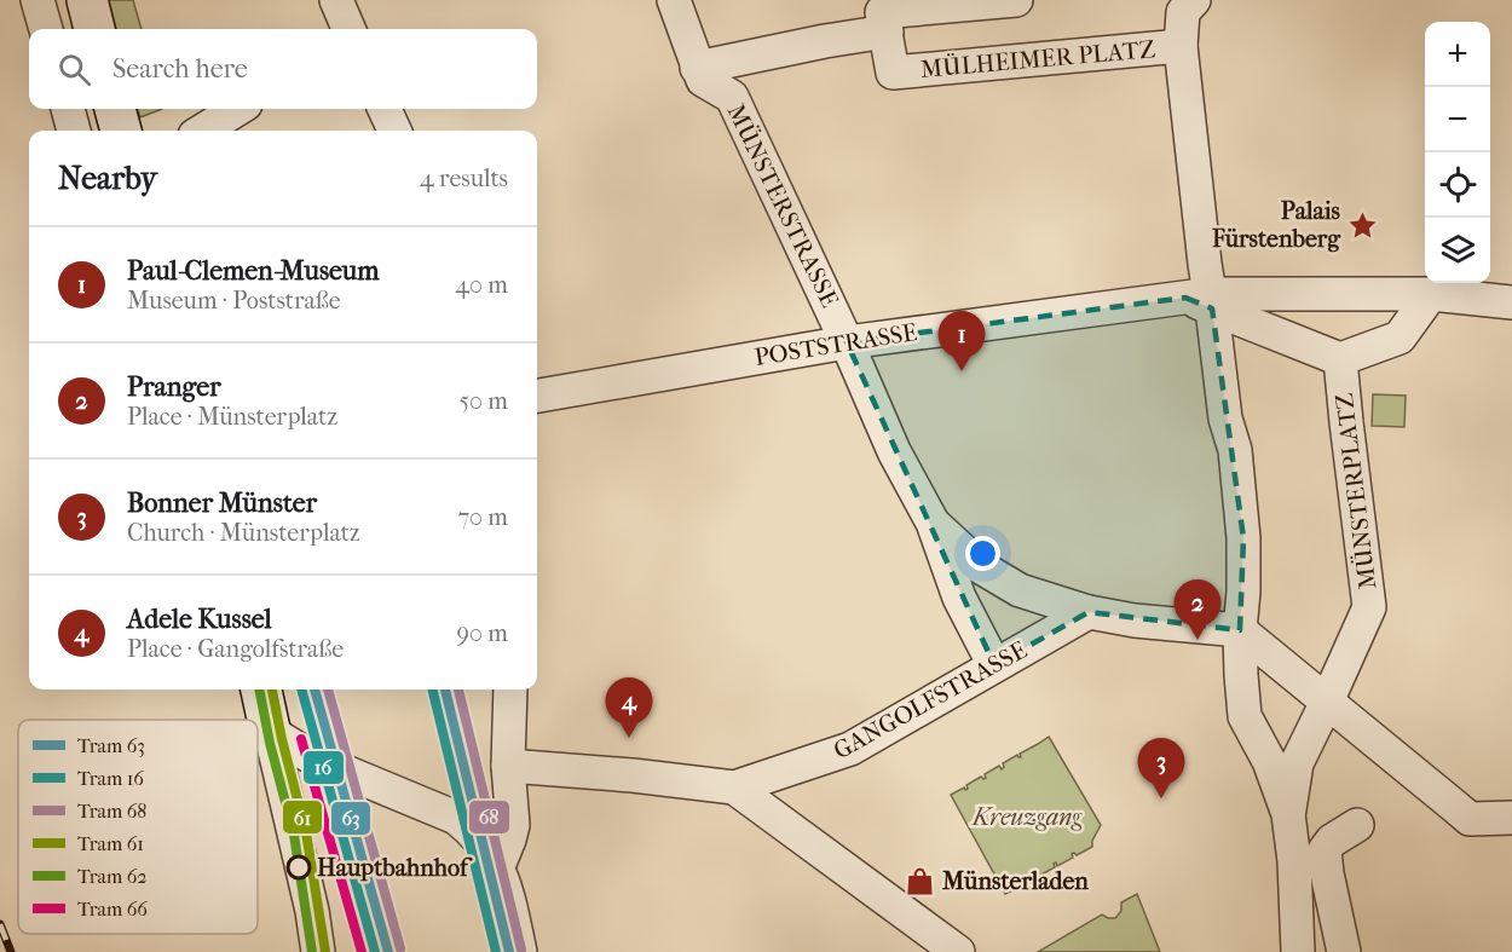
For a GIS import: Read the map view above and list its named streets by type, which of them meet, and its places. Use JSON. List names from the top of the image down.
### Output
{
  "streets": {
    "street": [
      "MÜLHEIMER PLATZ",
      "MÜNSTERSTRASSE",
      "POSTSTRASSE",
      "MÜNSTERPLATZ",
      "GANGOLFSTRASSE"
    ]
  },
  "crossings": [
    ["MÜNSTERSTRASSE", "POSTSTRASSE"],
    ["POSTSTRASSE", "MÜNSTERPLATZ"]
  ],
  "parks": ["Kreuzgang"],
  "places": {
    "place": ["Palais Fürstenberg"],
    "other": ["Hauptbahnhof"],
    "shop": ["Münsterladen"]
  },
  "lines": [
    "tram line 63",
    "tram line 16",
    "tram line 68",
    "tram line 61",
    "tram line 62",
    "tram line 66"
  ],
  "legend": [
    "Tram 63",
    "Tram 16",
    "Tram 68",
    "Tram 61",
    "Tram 62",
    "Tram 66"
  ],
  "page": {
    "map_buttons": ["+", "−"],
    "search": "Search here",
    "heading": ["Nearby", "4 results"],
    "list": [
      {
        "mark": "1",
        "name": "Paul-Clemen-Museum",
        "note": "Museum · Poststraße",
        "value": "40 m"
      },
      {
        "mark": "2",
        "name": "Pranger",
        "note": "Place · Münsterplatz",
        "value": "50 m"
      },
      {
        "mark": "3",
        "name": "Bonner Münster",
        "note": "Church · Münsterplatz",
        "value": "70 m"
      },
      {
        "mark": "4",
        "name": "Adele Kussel",
        "note": "Place · Gangolfstraße",
        "value": "90 m"
      }
    ],
    "pins": [
      "1",
      "2",
      "4",
      "3"
    ]
  }
}
